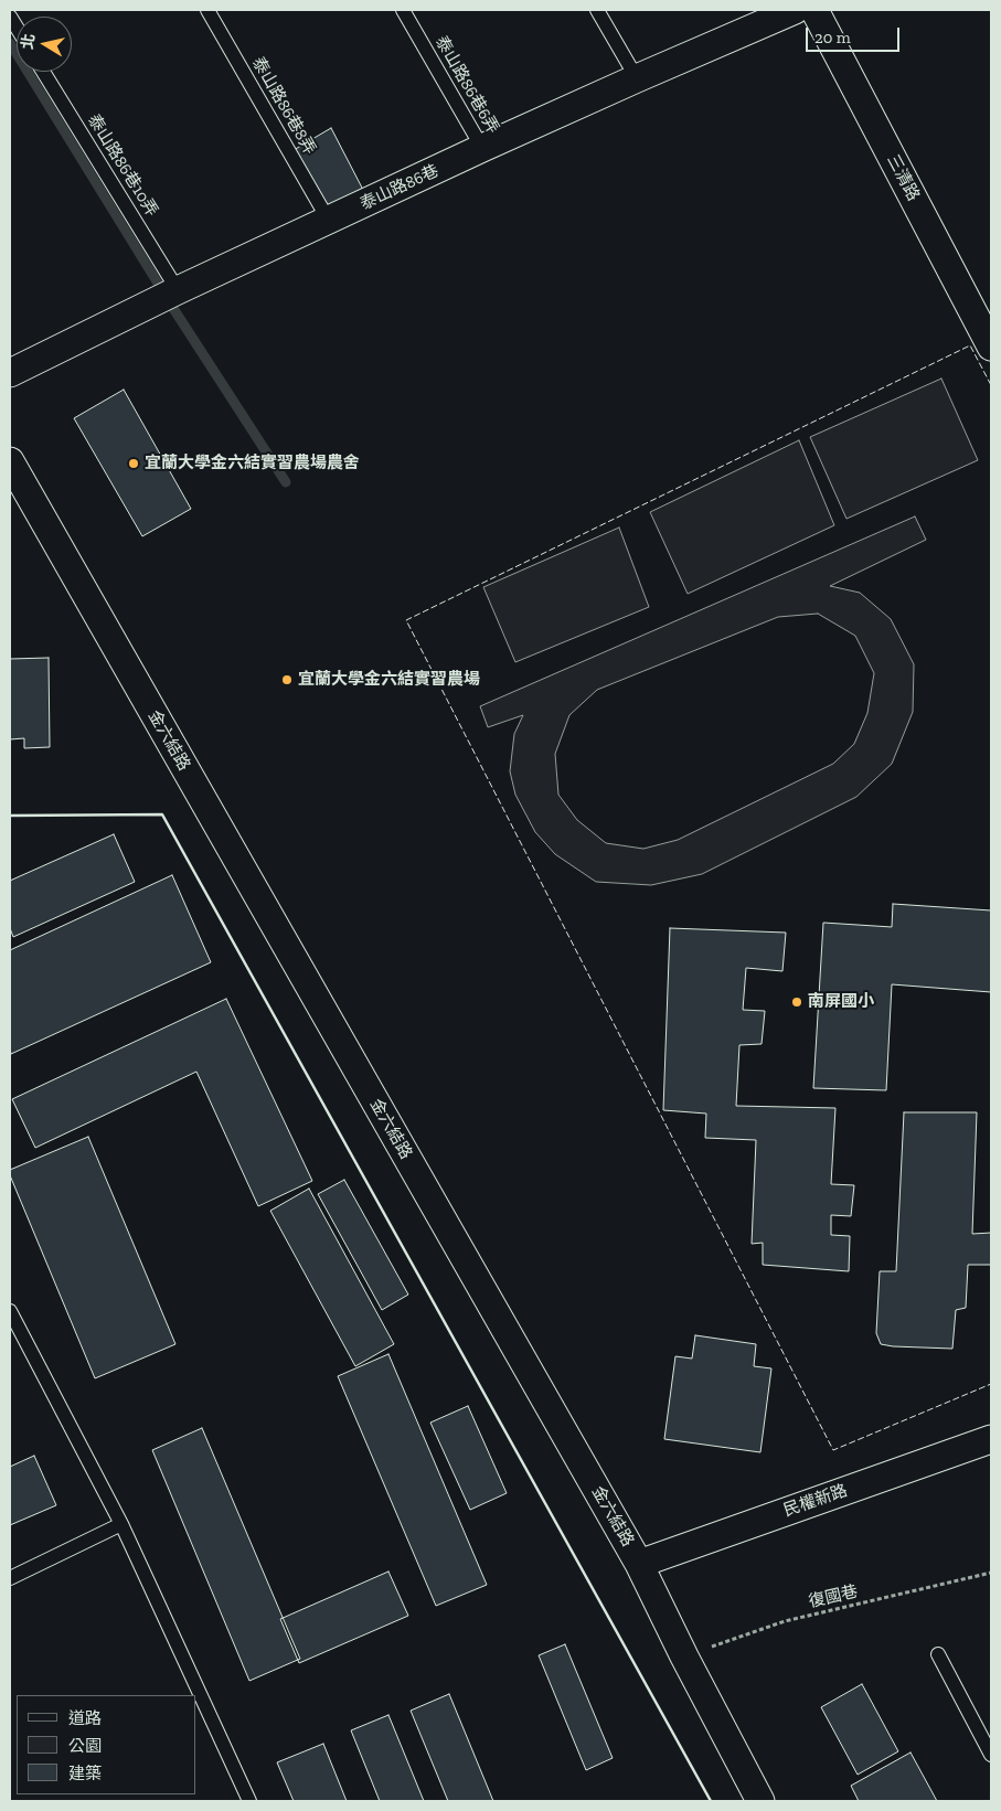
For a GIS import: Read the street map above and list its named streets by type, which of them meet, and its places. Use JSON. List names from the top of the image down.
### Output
{
  "streets": {
    "street": [
      "三清路",
      "泰山路86巷",
      "金六結路",
      "民權新路"
    ],
    "lane": ["泰山路86巷6弄", "泰山路86巷8弄", "泰山路86巷10弄"],
    "path": ["復國巷"]
  },
  "crossings": [
    ["泰山路86巷6弄", "泰山路86巷"],
    ["泰山路86巷8弄", "泰山路86巷"],
    ["泰山路86巷10弄", "泰山路86巷"],
    ["金六結路", "民權新路"],
    ["金六結路", "復國巷"]
  ],
  "places": ["宜蘭大學金六結實習農場農舍", "宜蘭大學金六結實習農場", "南屏國小"],
  "legend": ["道路", "公園", "建築"],
  "scale_bar": "20 m",
  "north": "left"
}
